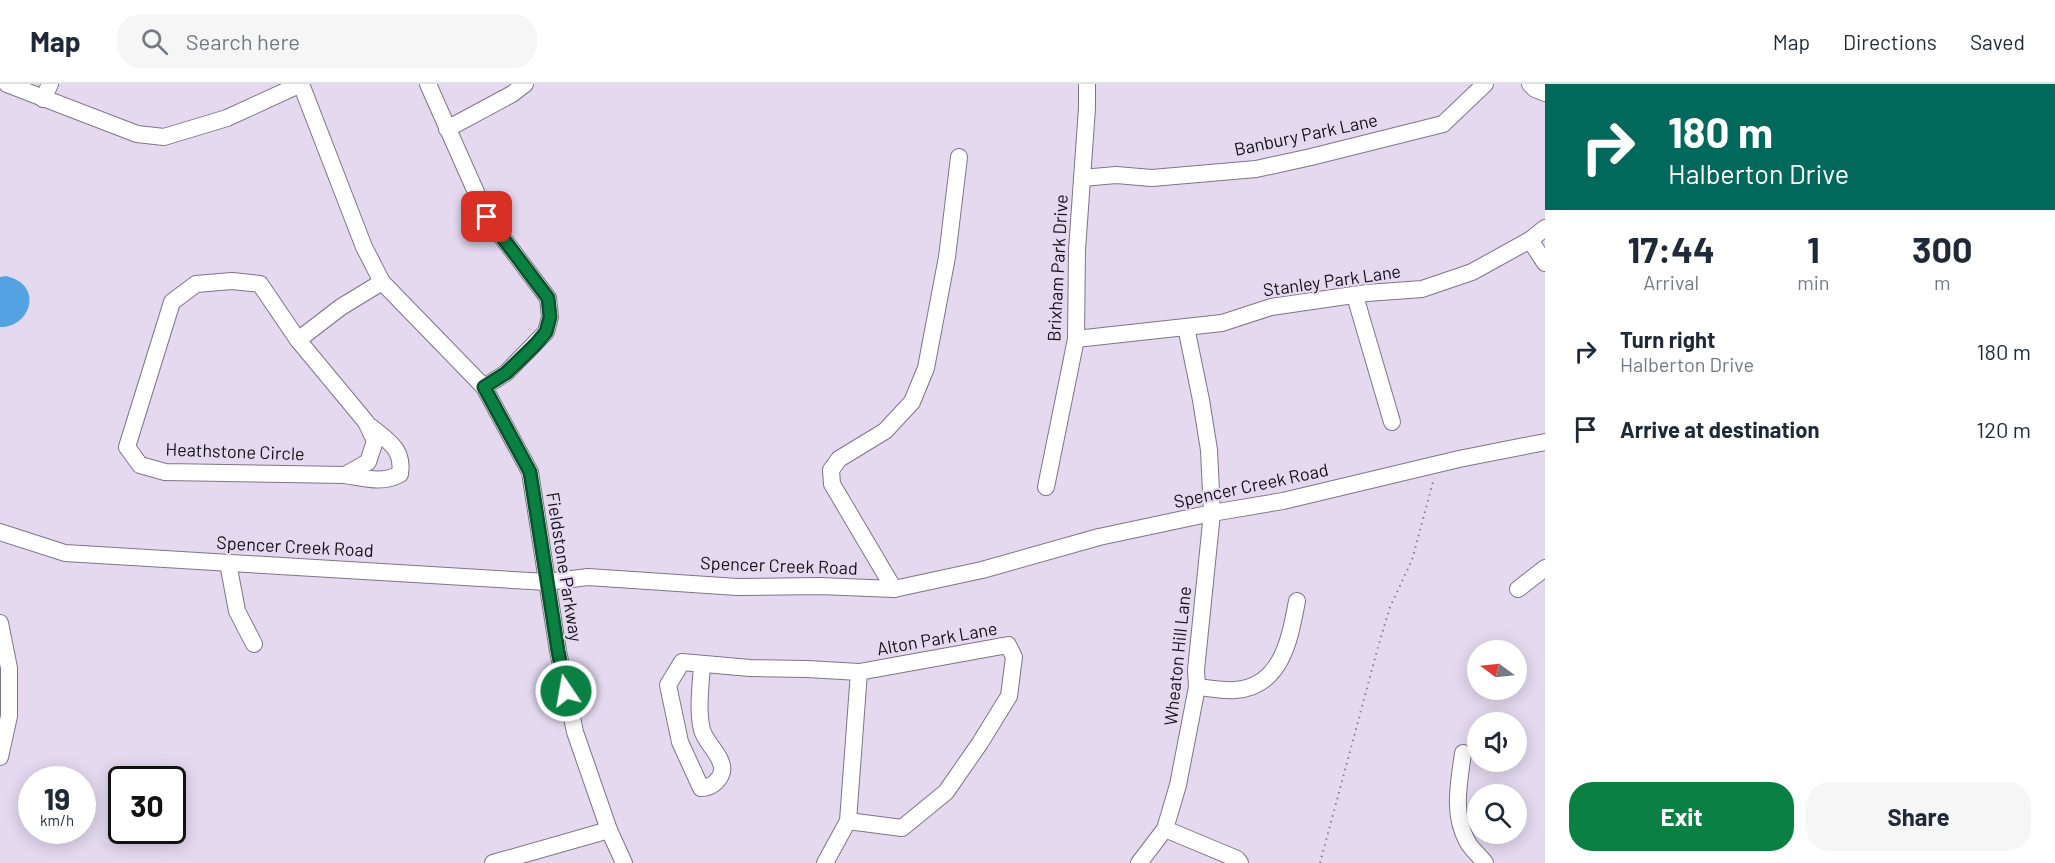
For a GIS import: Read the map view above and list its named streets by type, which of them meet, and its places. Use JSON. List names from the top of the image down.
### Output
{
  "streets": {
    "street": [
      "Banbury Park Lane",
      "Brixham Park Drive",
      "Stanley Park Lane",
      "Heathstone Circle",
      "Spencer Creek Road",
      "Fieldstone Parkway",
      "Alton Park Lane",
      "Wheaton Hill Lane"
    ]
  },
  "crossings": [
    ["Banbury Park Lane", "Brixham Park Drive"],
    ["Brixham Park Drive", "Stanley Park Lane"],
    ["Stanley Park Lane", "Wheaton Hill Lane"],
    ["Spencer Creek Road", "Fieldstone Parkway"],
    ["Spencer Creek Road", "Wheaton Hill Lane"]
  ],
  "north": "left",
  "page": {
    "header": "Map",
    "search": "Search here",
    "nav": ["Map", "Directions", "Saved"],
    "turn": ["180 m", "Halberton Drive"],
    "eta": [
      "17:44",
      "Arrival",
      "1",
      "min",
      "300",
      "m"
    ],
    "list": [
      {
        "name": "Turn right",
        "note": "Halberton Drive",
        "value": "180 m"
      },
      {
        "name": "Arrive at destination",
        "value": "120 m"
      }
    ],
    "speed": "19 km/h",
    "limit": "30",
    "buttons": ["Exit", "Share"]
  }
}
